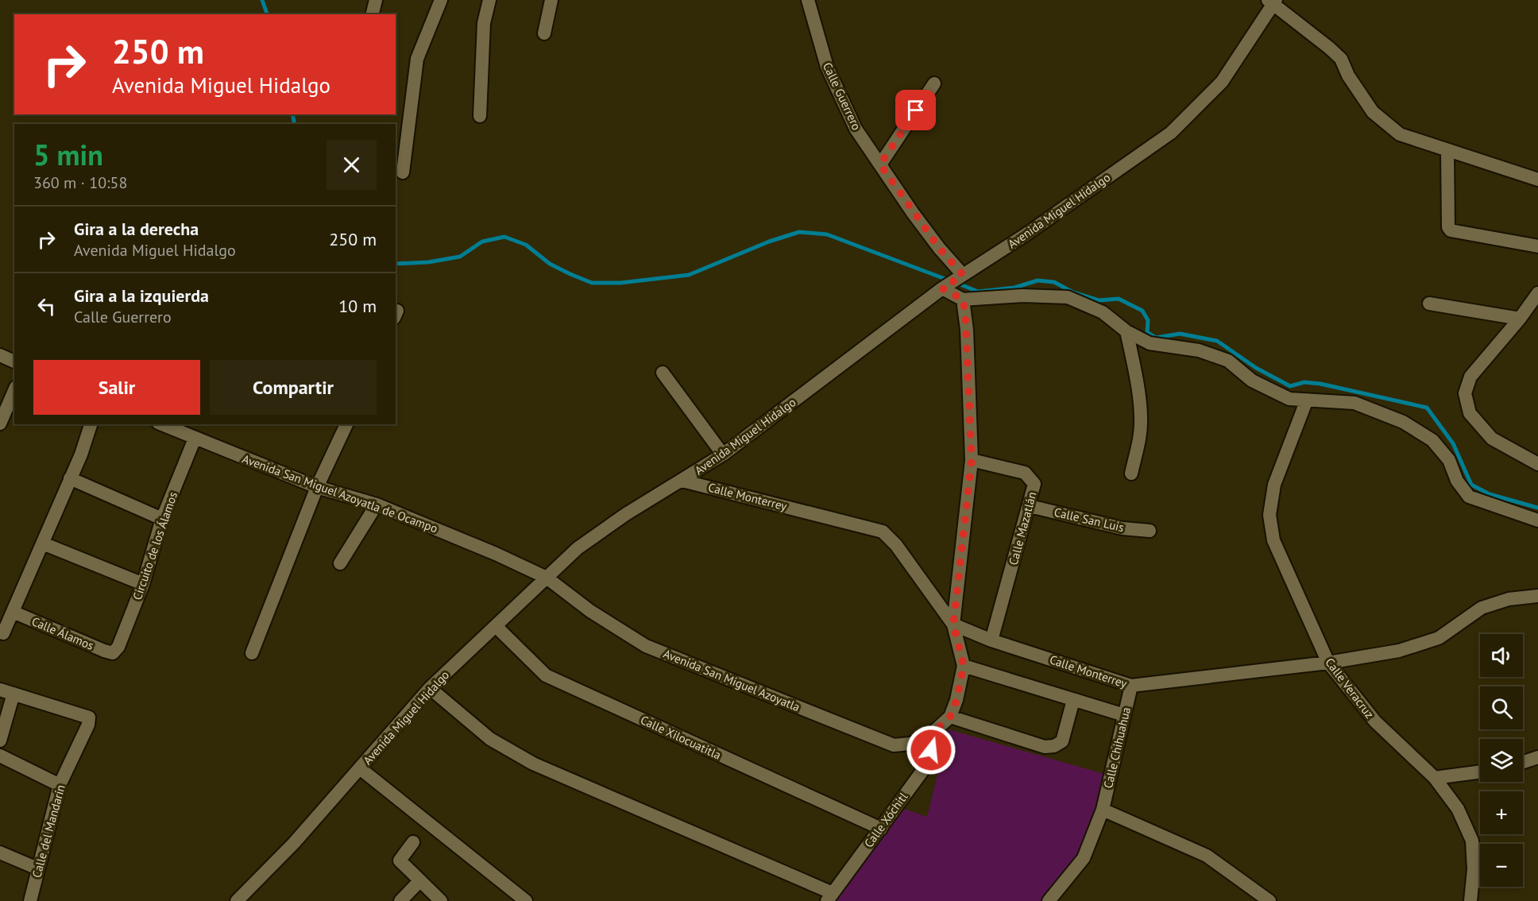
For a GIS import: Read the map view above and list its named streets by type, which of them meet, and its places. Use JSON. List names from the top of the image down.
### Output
{
  "streets": {
    "street": [
      "Calle Guerrero",
      "Avenida Miguel Hidalgo",
      "Avenida San Miguel Azoyatla de Ocampo",
      "Calle Monterrey",
      "Calle San Luis",
      "Calle Mazatlán",
      "Circuito de los Álamos",
      "Calle Álamos",
      "Avenida San Miguel Azoyatla",
      "Calle Veracruz",
      "Calle Xilocuatitla",
      "Calle Chihuahua",
      "Calle Xóchitl",
      "Calle del Mandarín"
    ]
  },
  "crossings": [
    ["Calle Guerrero", "Avenida Miguel Hidalgo"],
    ["Avenida Miguel Hidalgo", "Avenida San Miguel Azoyatla de Ocampo"],
    ["Avenida Miguel Hidalgo", "Calle Monterrey"],
    ["Avenida Miguel Hidalgo", "Avenida San Miguel Azoyatla"],
    ["Avenida Miguel Hidalgo", "Calle Xilocuatitla"],
    ["Avenida San Miguel Azoyatla de Ocampo", "Circuito de los Álamos"],
    ["Avenida San Miguel Azoyatla de Ocampo", "Avenida San Miguel Azoyatla"],
    ["Calle Monterrey", "Calle Mazatlán"],
    ["Calle Monterrey", "Calle Veracruz"],
    ["Calle Monterrey", "Calle Chihuahua"],
    ["Calle San Luis", "Calle Mazatlán"],
    ["Circuito de los Álamos", "Calle Álamos"],
    ["Avenida San Miguel Azoyatla", "Calle Xóchitl"],
    ["Calle Xilocuatitla", "Calle Xóchitl"]
  ],
  "page": {
    "turn": ["250 m", "Avenida Miguel Hidalgo"],
    "heading": ["5 min", "360 m · 10:58"],
    "list": [
      {
        "name": "Gira a la derecha",
        "note": "Avenida Miguel Hidalgo",
        "value": "250 m"
      },
      {
        "name": "Gira a la izquierda",
        "note": "Calle Guerrero",
        "value": "10 m"
      }
    ],
    "buttons": ["Salir", "Compartir"],
    "map_buttons": ["+", "−"]
  }
}
